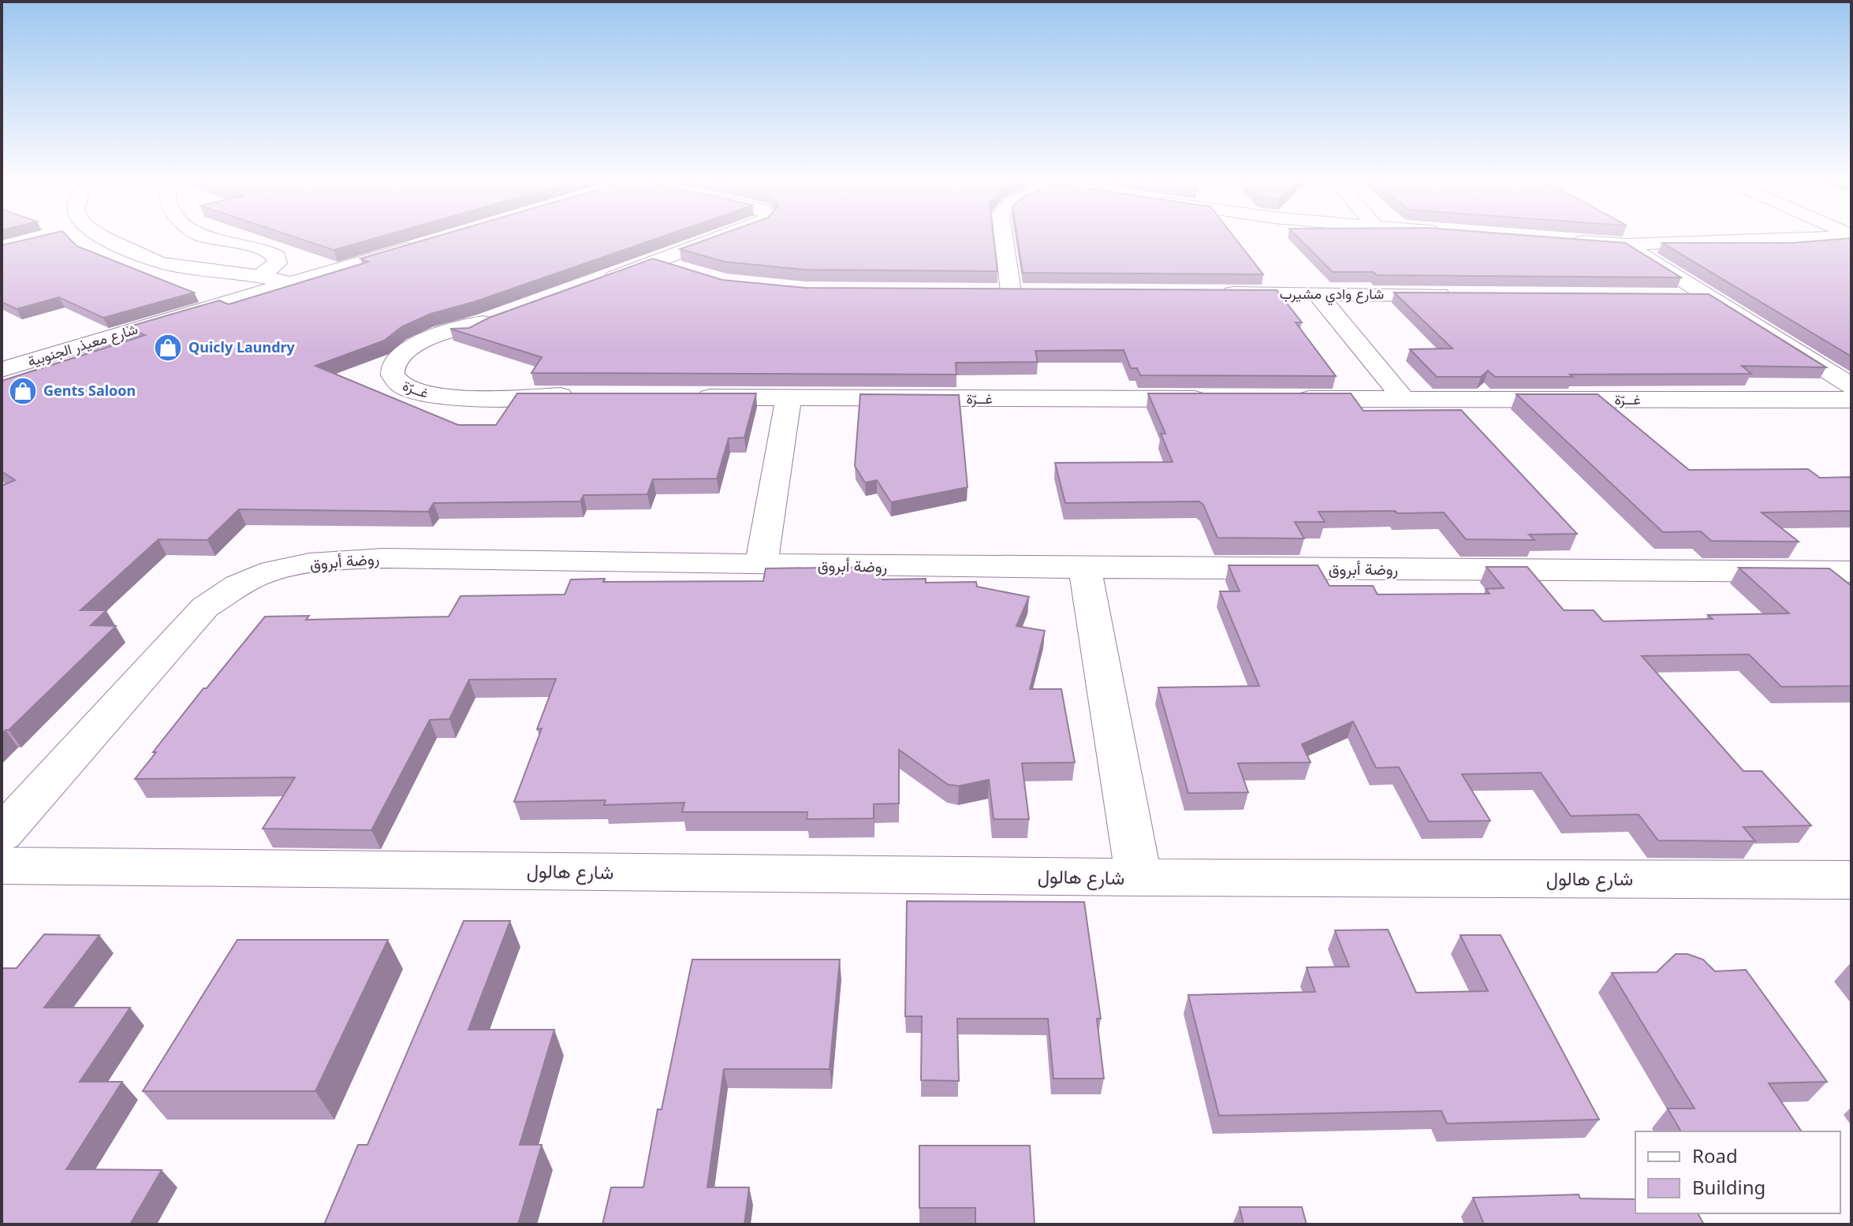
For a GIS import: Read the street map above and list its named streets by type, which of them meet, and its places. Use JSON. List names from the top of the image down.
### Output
{
  "streets": {
    "street": [
      "شارع وادي مشيرب",
      "شارع معيذر الجنوبية",
      "غــرّة",
      "روضة أبروق",
      "شارع هالول"
    ]
  },
  "crossings": [
    ["روضة أبروق", "شارع هالول"]
  ],
  "places": {
    "shop": ["Quicly Laundry", "Gents Saloon"]
  },
  "legend": ["Road", "Building"]
}
